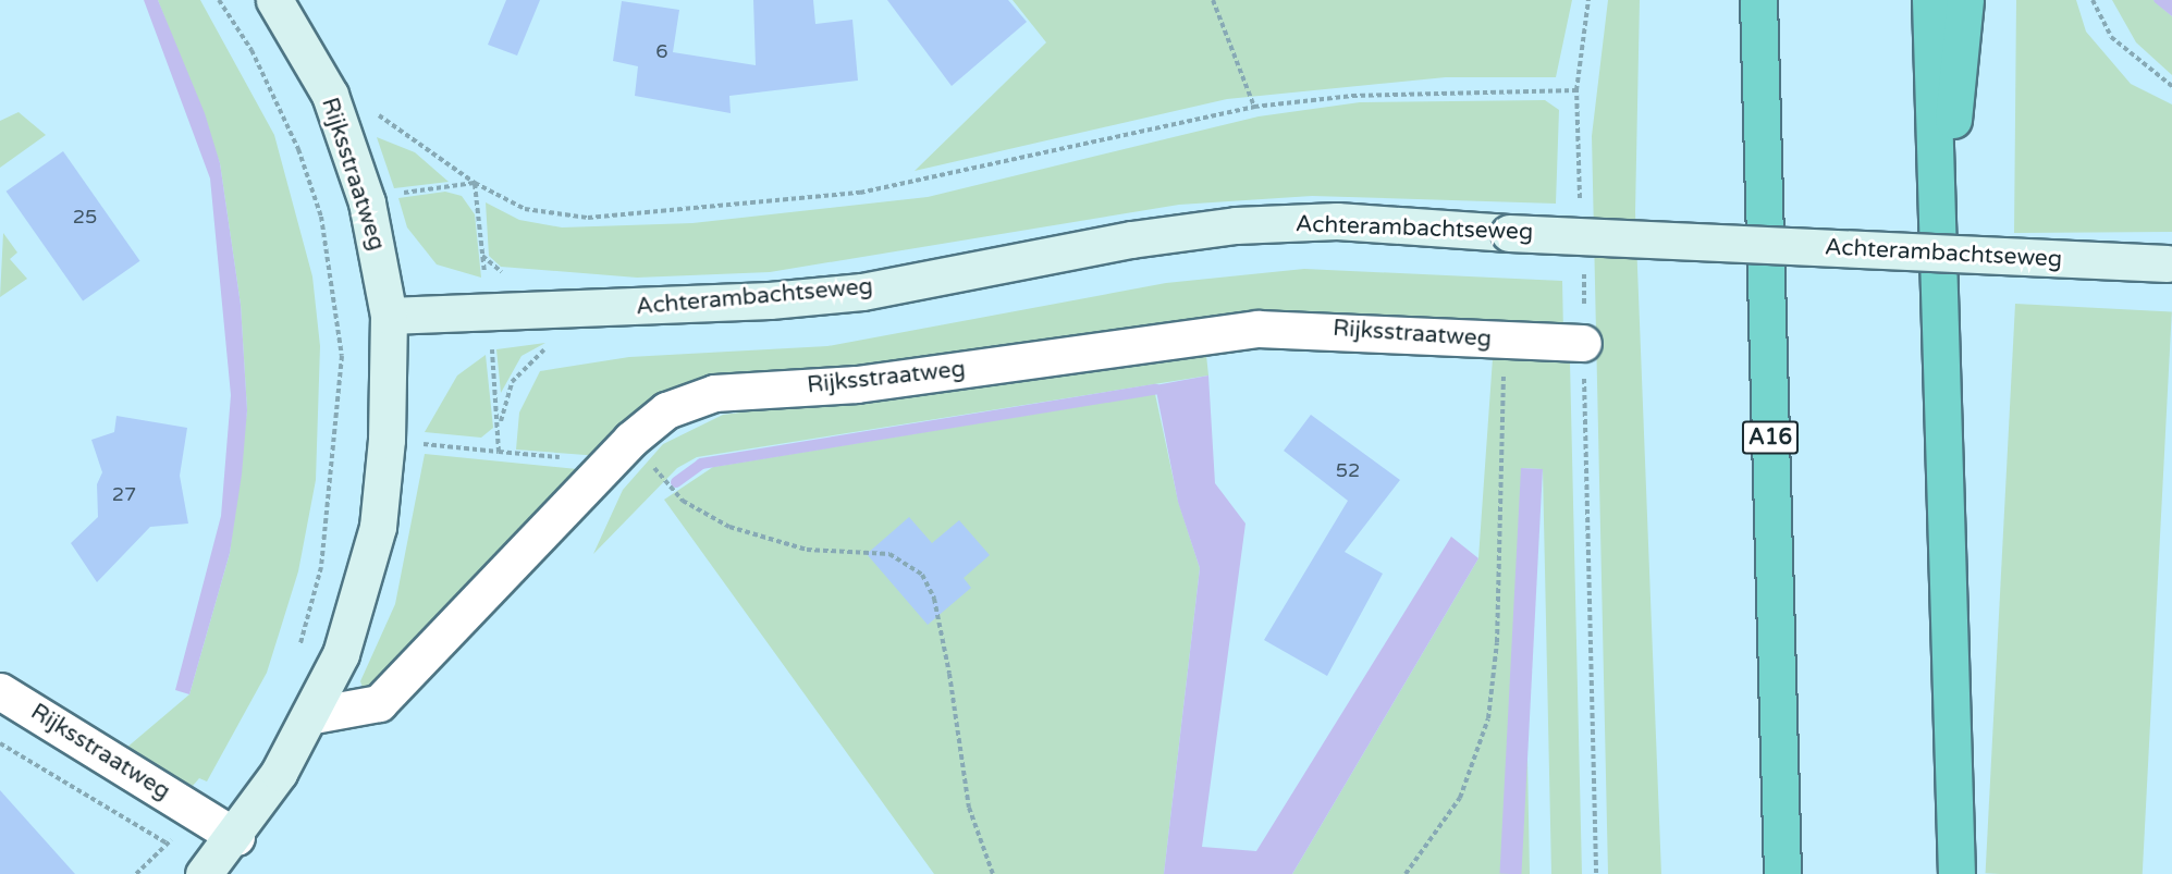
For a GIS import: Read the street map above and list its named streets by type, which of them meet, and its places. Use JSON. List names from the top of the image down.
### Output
{
  "streets": {
    "highway": ["A16"],
    "street": ["Rijksstraatweg", "Achterambachtseweg"]
  },
  "crossings": [
    ["Rijksstraatweg", "Achterambachtseweg"]
  ],
  "house_numbers": [
    "6",
    "25",
    "52",
    "27"
  ]
}
